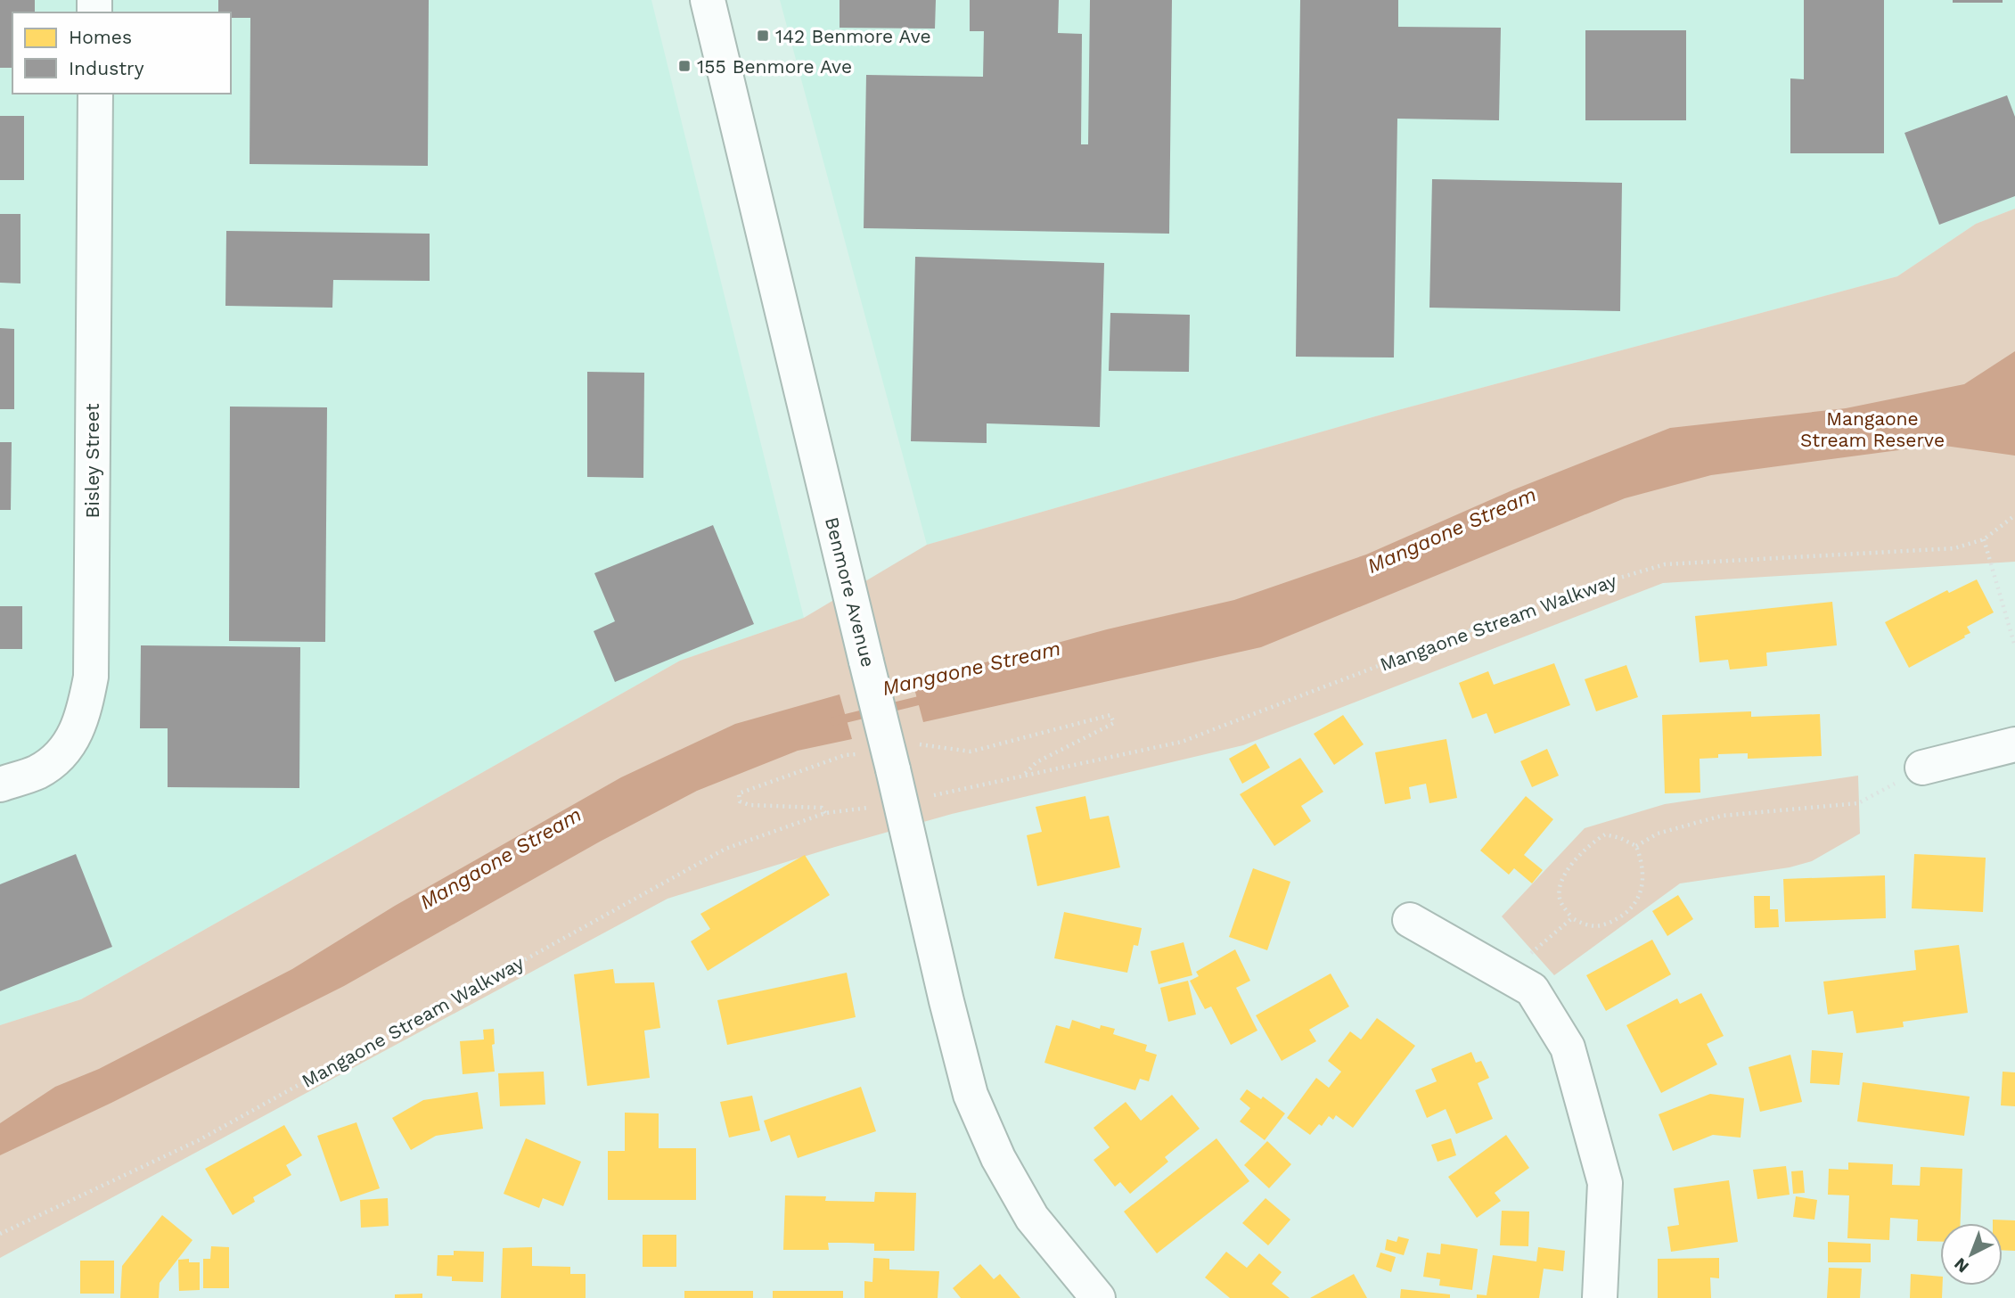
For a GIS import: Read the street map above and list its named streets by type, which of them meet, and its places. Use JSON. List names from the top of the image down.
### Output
{
  "streets": {
    "street": ["Bisley Street", "Benmore Avenue"],
    "path": ["Mangaone Stream Walkway"]
  },
  "crossings": [
    ["Benmore Avenue", "Mangaone Stream Walkway"]
  ],
  "water": ["Mangaone Stream"],
  "parks": ["Mangaone Stream Reserve"],
  "places": {
    "transit": ["142 Benmore Ave", "155 Benmore Ave"]
  },
  "legend": ["Homes", "Industry"],
  "north": "bottom left"
}
